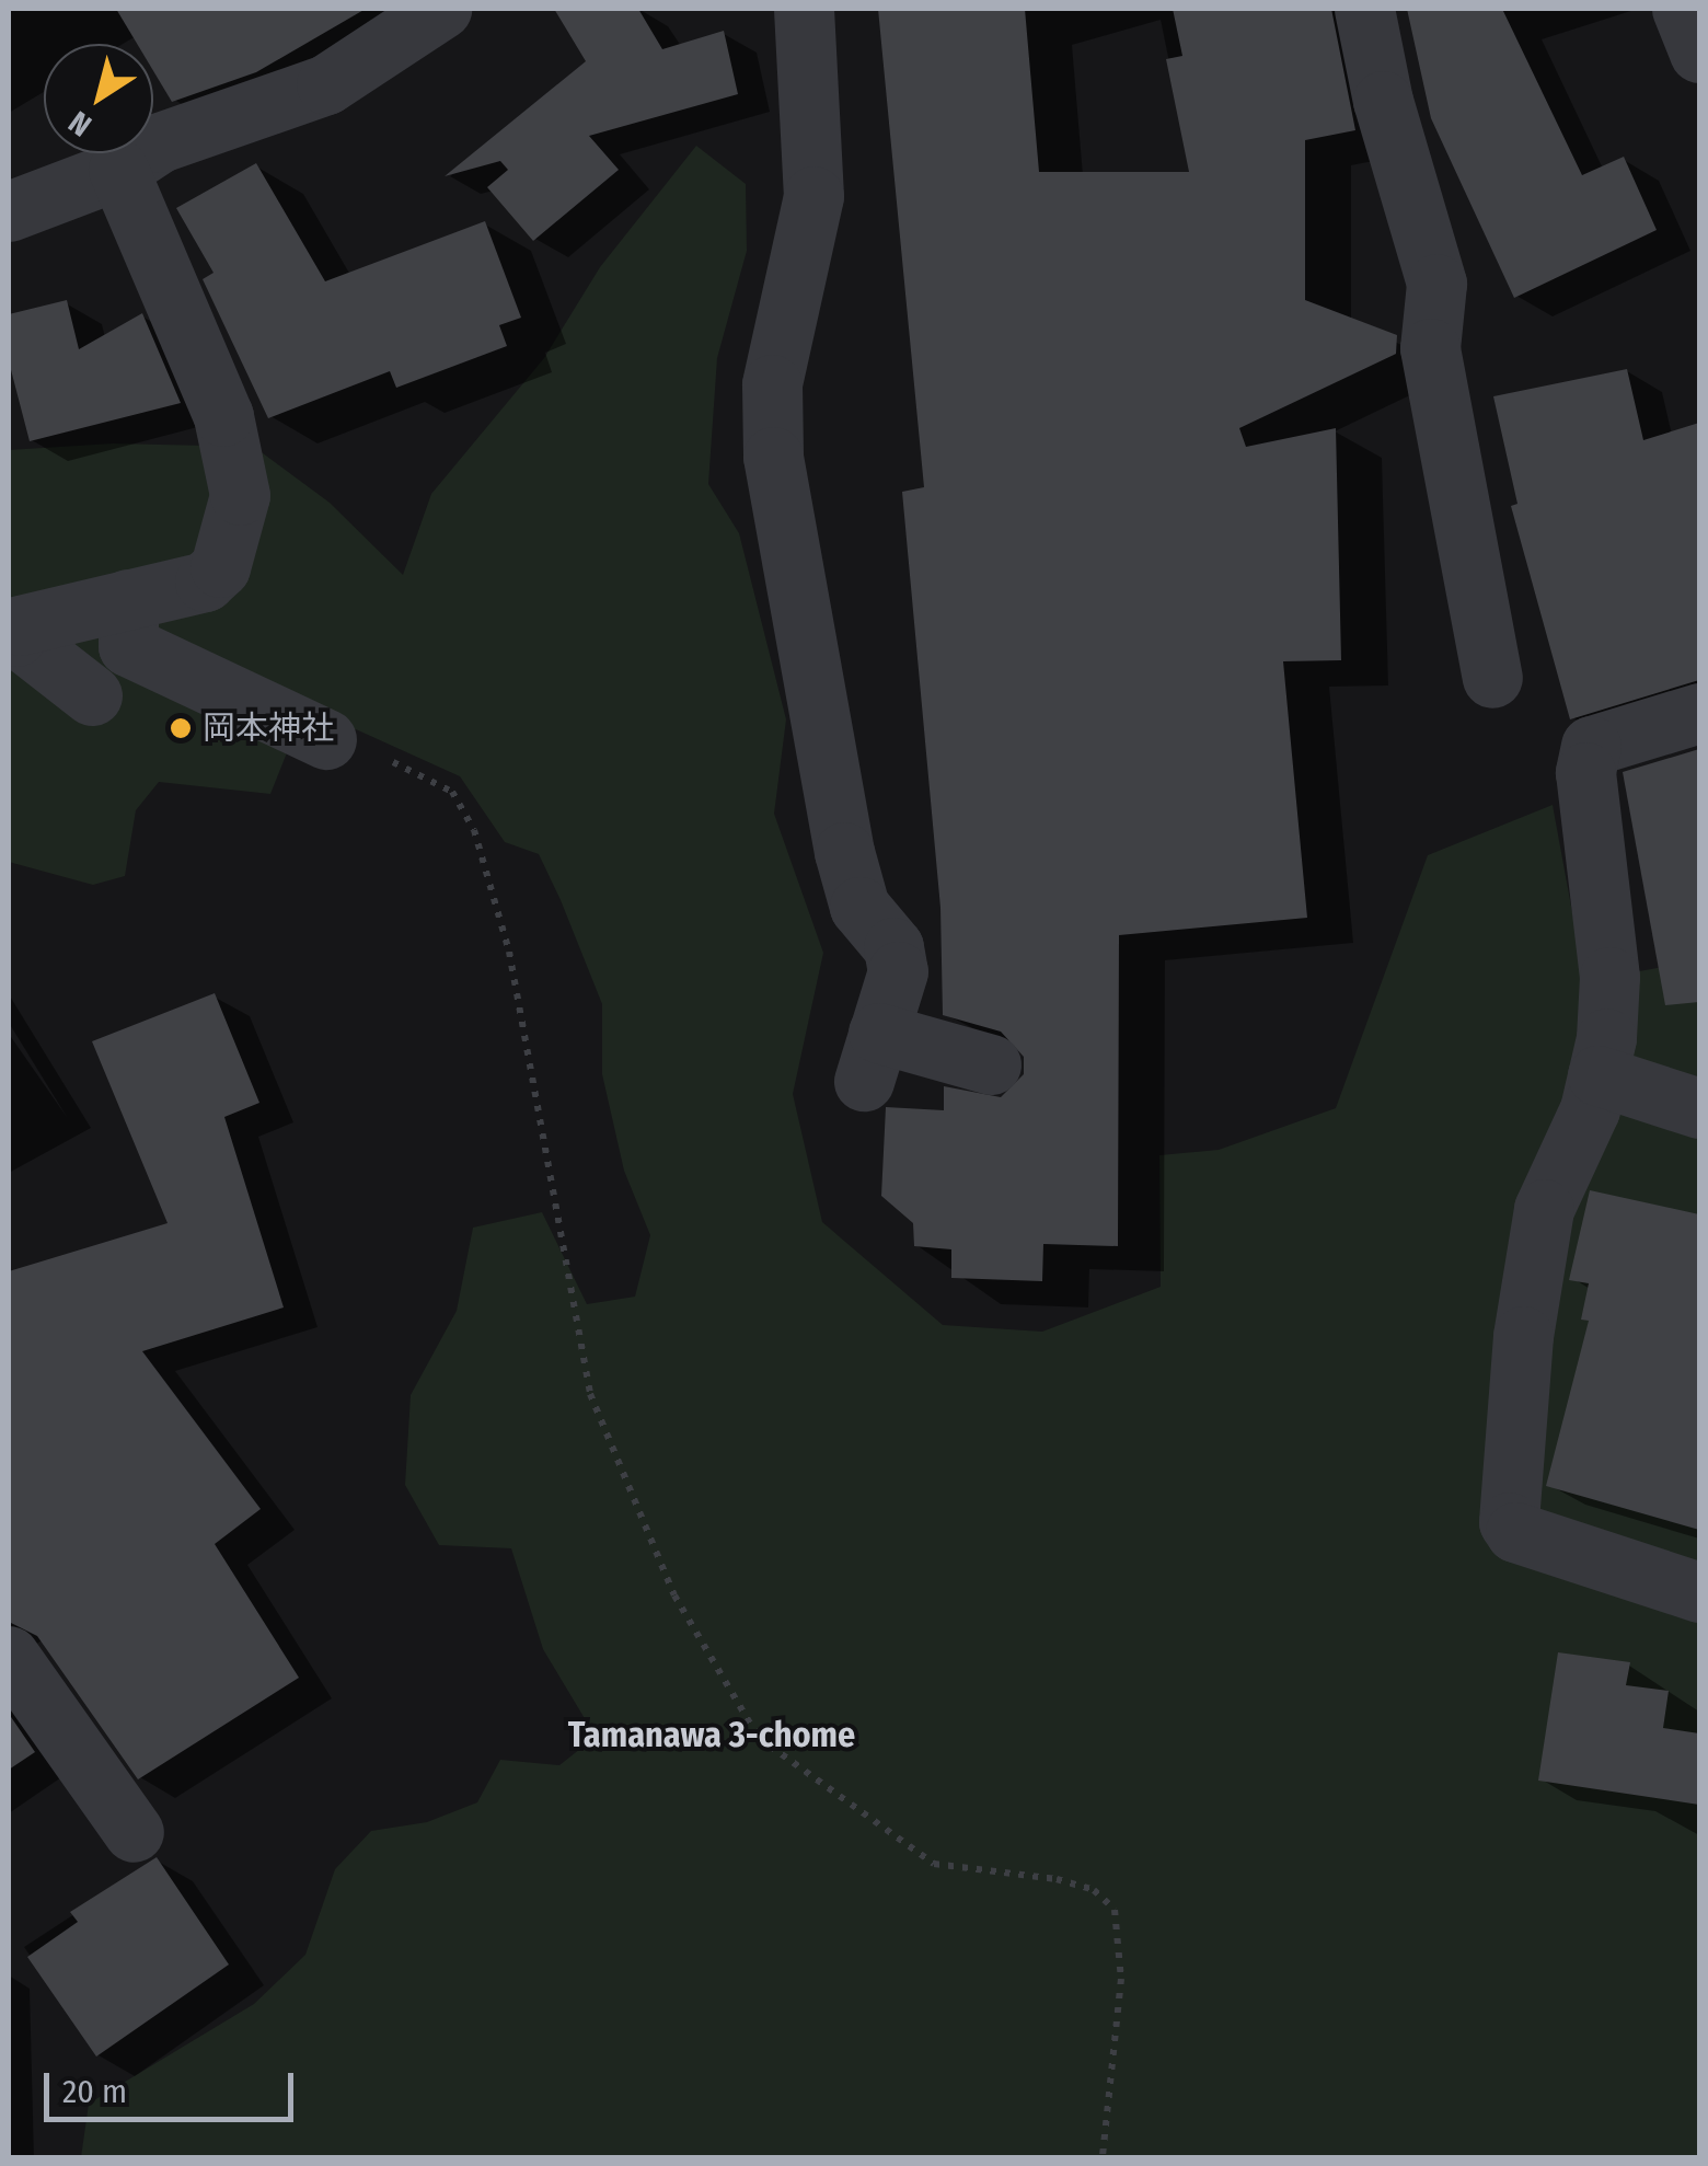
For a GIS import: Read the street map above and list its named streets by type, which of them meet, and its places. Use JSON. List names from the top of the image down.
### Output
{
  "districts": ["Tamanawa 3-chome"],
  "places": ["岡本神社"],
  "scale_bar": "20 m",
  "north": "bottom left"
}
